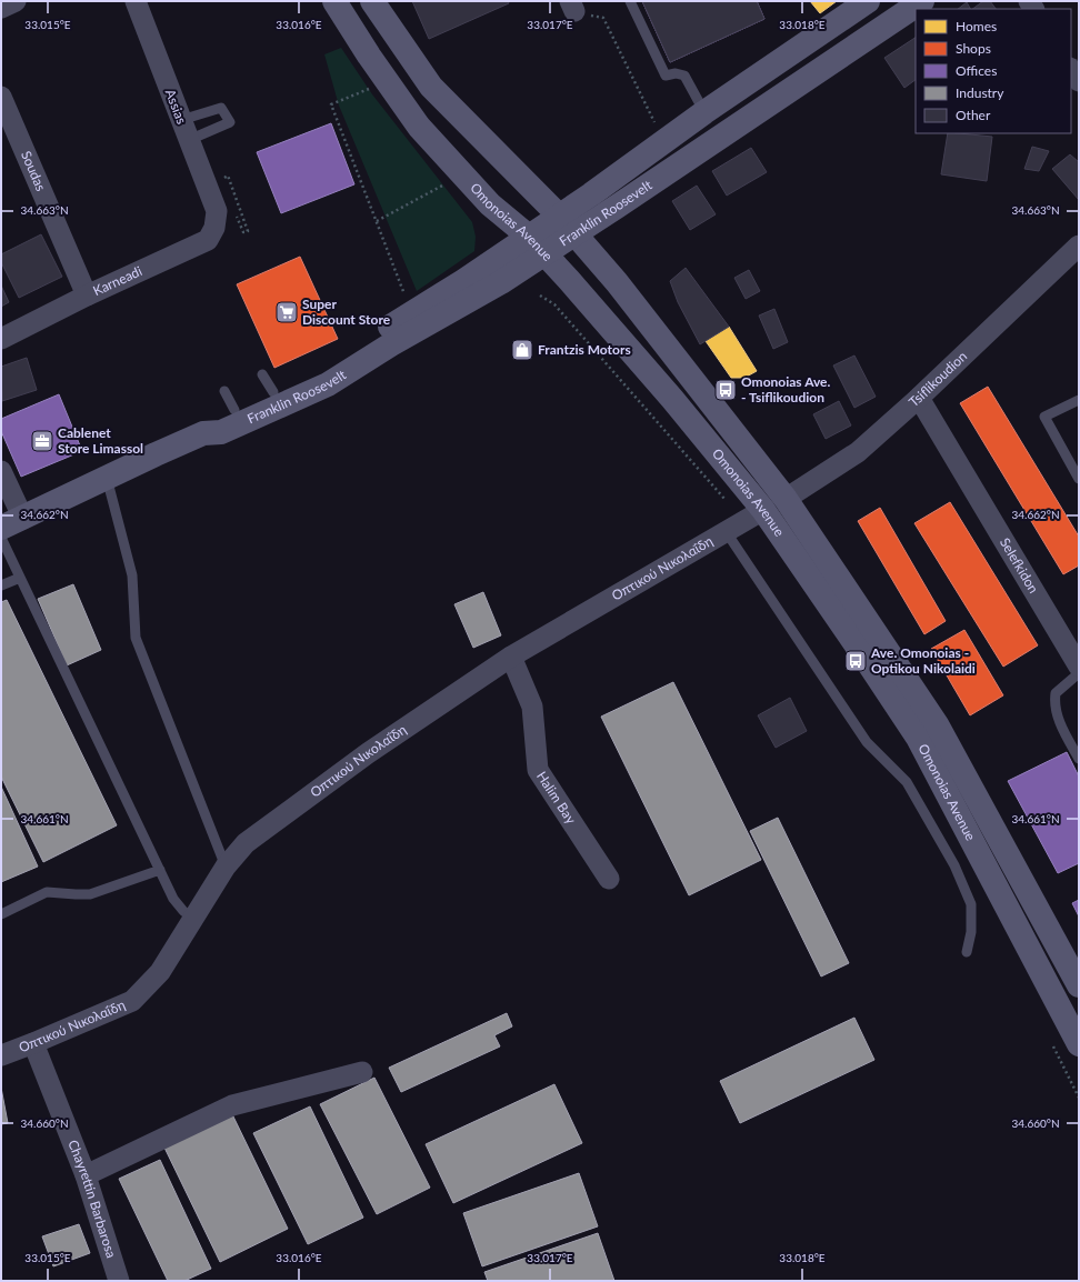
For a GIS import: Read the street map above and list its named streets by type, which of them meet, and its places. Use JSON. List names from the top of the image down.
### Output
{
  "streets": {
    "main road": ["Franklin Roosevelt", "Omonoias Avenue"],
    "street": [
      "Assias",
      "Soudas",
      "Karneadi",
      "Tsiflikoudion",
      "Selefkidon",
      "Οπτικού Νικολαΐδη",
      "Halim Bay",
      "Chayrettin Barbarosa"
    ]
  },
  "crossings": [
    ["Assias", "Karneadi"],
    ["Soudas", "Karneadi"],
    ["Franklin Roosevelt", "Omonoias Avenue"],
    ["Omonoias Avenue", "Tsiflikoudion"],
    ["Omonoias Avenue", "Οπτικού Νικολαΐδη"],
    ["Tsiflikoudion", "Selefkidon"],
    ["Οπτικού Νικολαΐδη", "Halim Bay"],
    ["Οπτικού Νικολαΐδη", "Chayrettin Barbarosa"]
  ],
  "places": {
    "supermarket": ["Super Discount Store"],
    "shop": ["Frantzis Motors"],
    "bus stop": ["Omonoias Ave. - Tsiflikoudion", "Ave. Omonoias - Optikou Nikolaidi"],
    "office": ["Cablenet Store Limassol"]
  },
  "legend": [
    "Homes",
    "Shops",
    "Offices",
    "Industry",
    "Other"
  ],
  "coordinates": [
    "33.015°E",
    "33.016°E",
    "33.017°E",
    "33.018°E",
    "34.663°N",
    "34.662°N",
    "34.661°N",
    "34.660°N"
  ]
}
